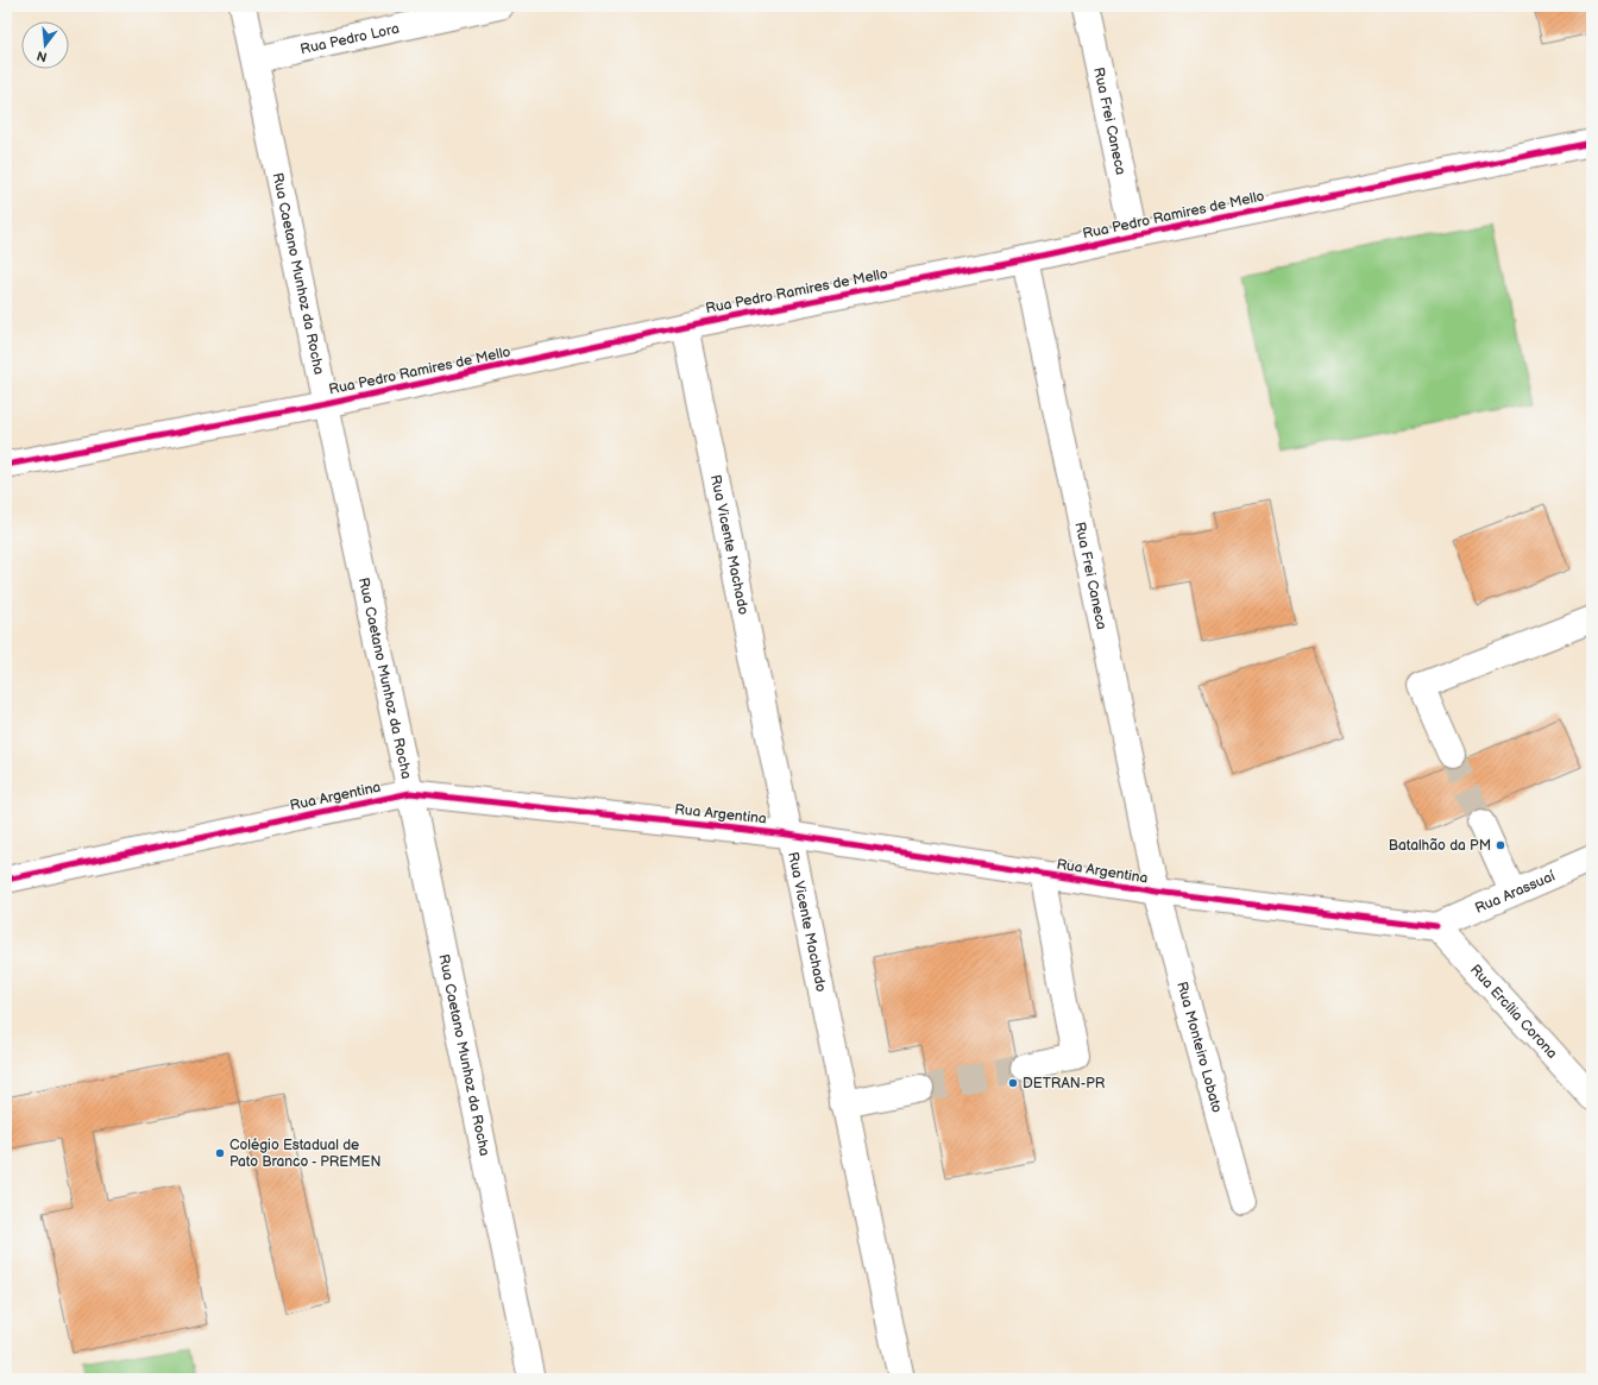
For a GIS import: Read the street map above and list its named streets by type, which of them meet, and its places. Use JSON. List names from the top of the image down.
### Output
{
  "streets": {
    "street": [
      "Rua Pedro Lora",
      "Rua Frei Caneca",
      "Rua Pedro Ramires de Mello",
      "Rua Caetano Munhoz da Rocha",
      "Rua Vicente Machado",
      "Rua Argentina",
      "Rua Arassuaí",
      "Rua Ercília Corona",
      "Rua Monteiro Lobato"
    ]
  },
  "crossings": [
    ["Rua Pedro Lora", "Rua Caetano Munhoz da Rocha"],
    ["Rua Frei Caneca", "Rua Pedro Ramires de Mello"],
    ["Rua Frei Caneca", "Rua Argentina"],
    ["Rua Frei Caneca", "Rua Monteiro Lobato"],
    ["Rua Pedro Ramires de Mello", "Rua Caetano Munhoz da Rocha"],
    ["Rua Pedro Ramires de Mello", "Rua Vicente Machado"],
    ["Rua Caetano Munhoz da Rocha", "Rua Argentina"],
    ["Rua Vicente Machado", "Rua Argentina"],
    ["Rua Argentina", "Rua Arassuaí"],
    ["Rua Argentina", "Rua Ercília Corona"],
    ["Rua Argentina", "Rua Monteiro Lobato"],
    ["Rua Arassuaí", "Rua Ercília Corona"]
  ],
  "places": ["Batalhão da PM", "DETRAN-PR", "Colégio Estadual de Pato Branco - PREMEN"],
  "north": "bottom"
}
